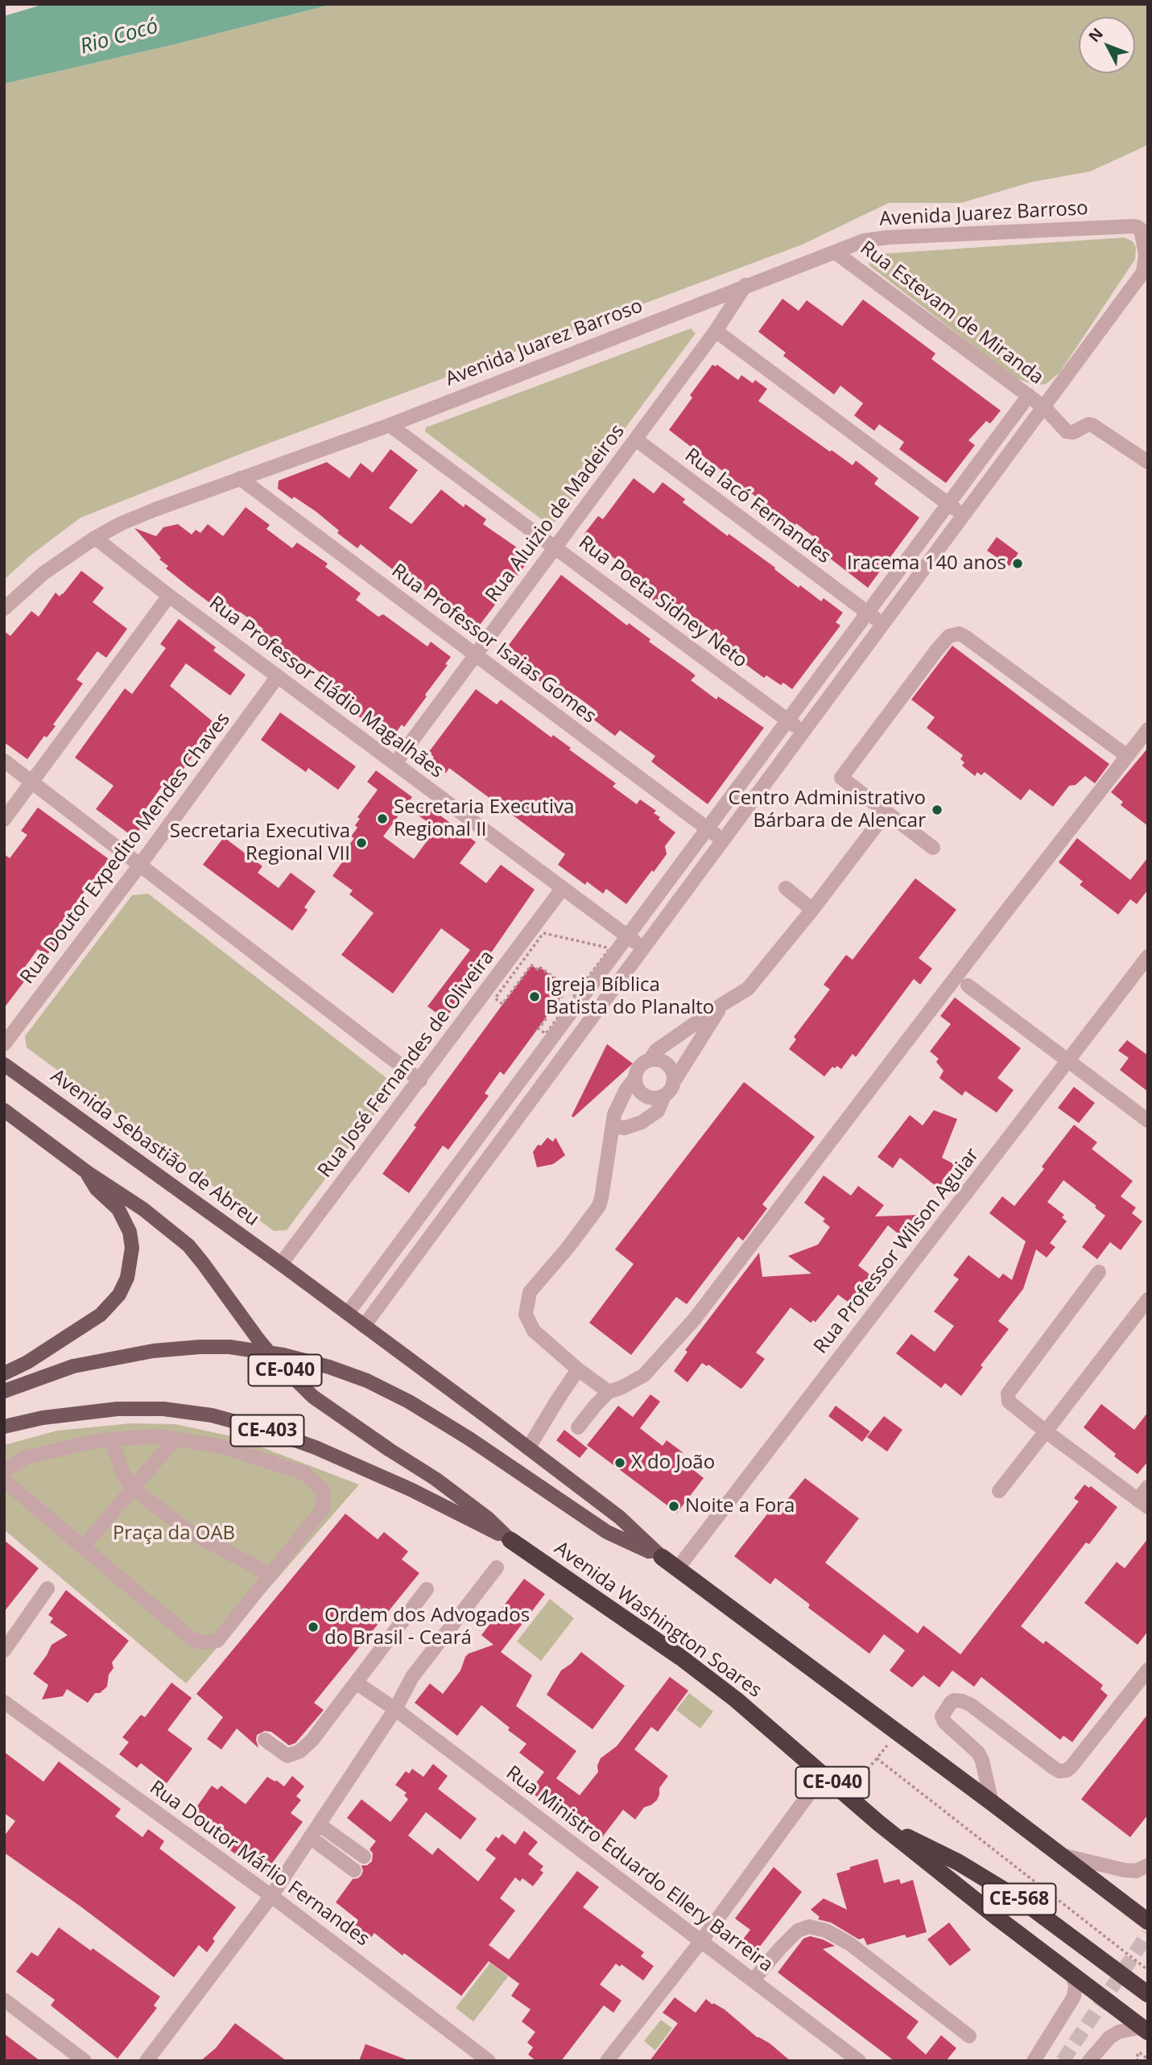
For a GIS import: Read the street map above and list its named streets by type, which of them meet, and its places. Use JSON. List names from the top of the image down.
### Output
{
  "streets": {
    "highway": ["CE-040", "Avenida Washington Soares", "CE-568"],
    "main road": ["Avenida Sebastião de Abreu", "CE-403"],
    "street": [
      "Avenida Juarez Barroso",
      "Rua Estevam de Miranda",
      "Rua Iacó Fernandes",
      "Rua Aluizio de Madeiros",
      "Rua Poeta Sidney Neto",
      "Rua Professor Isaias Gomes",
      "Rua Professor Eládio Magalhães",
      "Rua Doutor Expedito Mendes Chaves",
      "Rua José Fernandes de Oliveira",
      "Rua Professor Wilson Aguiar",
      "Rua Doutor Márlio Fernandes",
      "Rua Ministro Eduardo Ellery Barreira"
    ]
  },
  "crossings": [
    ["Avenida Juarez Barroso", "Rua Estevam de Miranda"],
    ["Avenida Juarez Barroso", "Rua Aluizio de Madeiros"],
    ["Avenida Juarez Barroso", "Rua Poeta Sidney Neto"],
    ["Avenida Juarez Barroso", "Rua Professor Isaias Gomes"],
    ["Avenida Juarez Barroso", "Rua Professor Eládio Magalhães"],
    ["Rua Iacó Fernandes", "Rua Aluizio de Madeiros"],
    ["Rua Aluizio de Madeiros", "Rua Poeta Sidney Neto"],
    ["Rua Aluizio de Madeiros", "Rua Professor Isaias Gomes"],
    ["Rua Aluizio de Madeiros", "Rua Professor Eládio Magalhães"],
    ["Rua Professor Eládio Magalhães", "Rua Doutor Expedito Mendes Chaves"],
    ["Rua Professor Eládio Magalhães", "Rua José Fernandes de Oliveira"],
    ["Rua José Fernandes de Oliveira", "Avenida Sebastião de Abreu"],
    ["Rua José Fernandes de Oliveira", "Avenida Washington Soares"],
    ["Avenida Sebastião de Abreu", "Avenida Washington Soares"],
    ["Rua Professor Wilson Aguiar", "Avenida Washington Soares"],
    ["CE-040", "Avenida Washington Soares"],
    ["Avenida Washington Soares", "CE-568"]
  ],
  "water": ["Rio Cocó"],
  "parks": ["Praça da OAB"],
  "places": [
    "Iracema 140 anos",
    "Centro Administrativo Bárbara de Alencar",
    "Secretaria Executiva Regional II",
    "Secretaria Executiva Regional VII",
    "Igreja Bíblica Batista do Planalto",
    "X do João",
    "Noite a Fora",
    "Ordem dos Advogados do Brasil - Ceará"
  ],
  "north": "top left"
}
